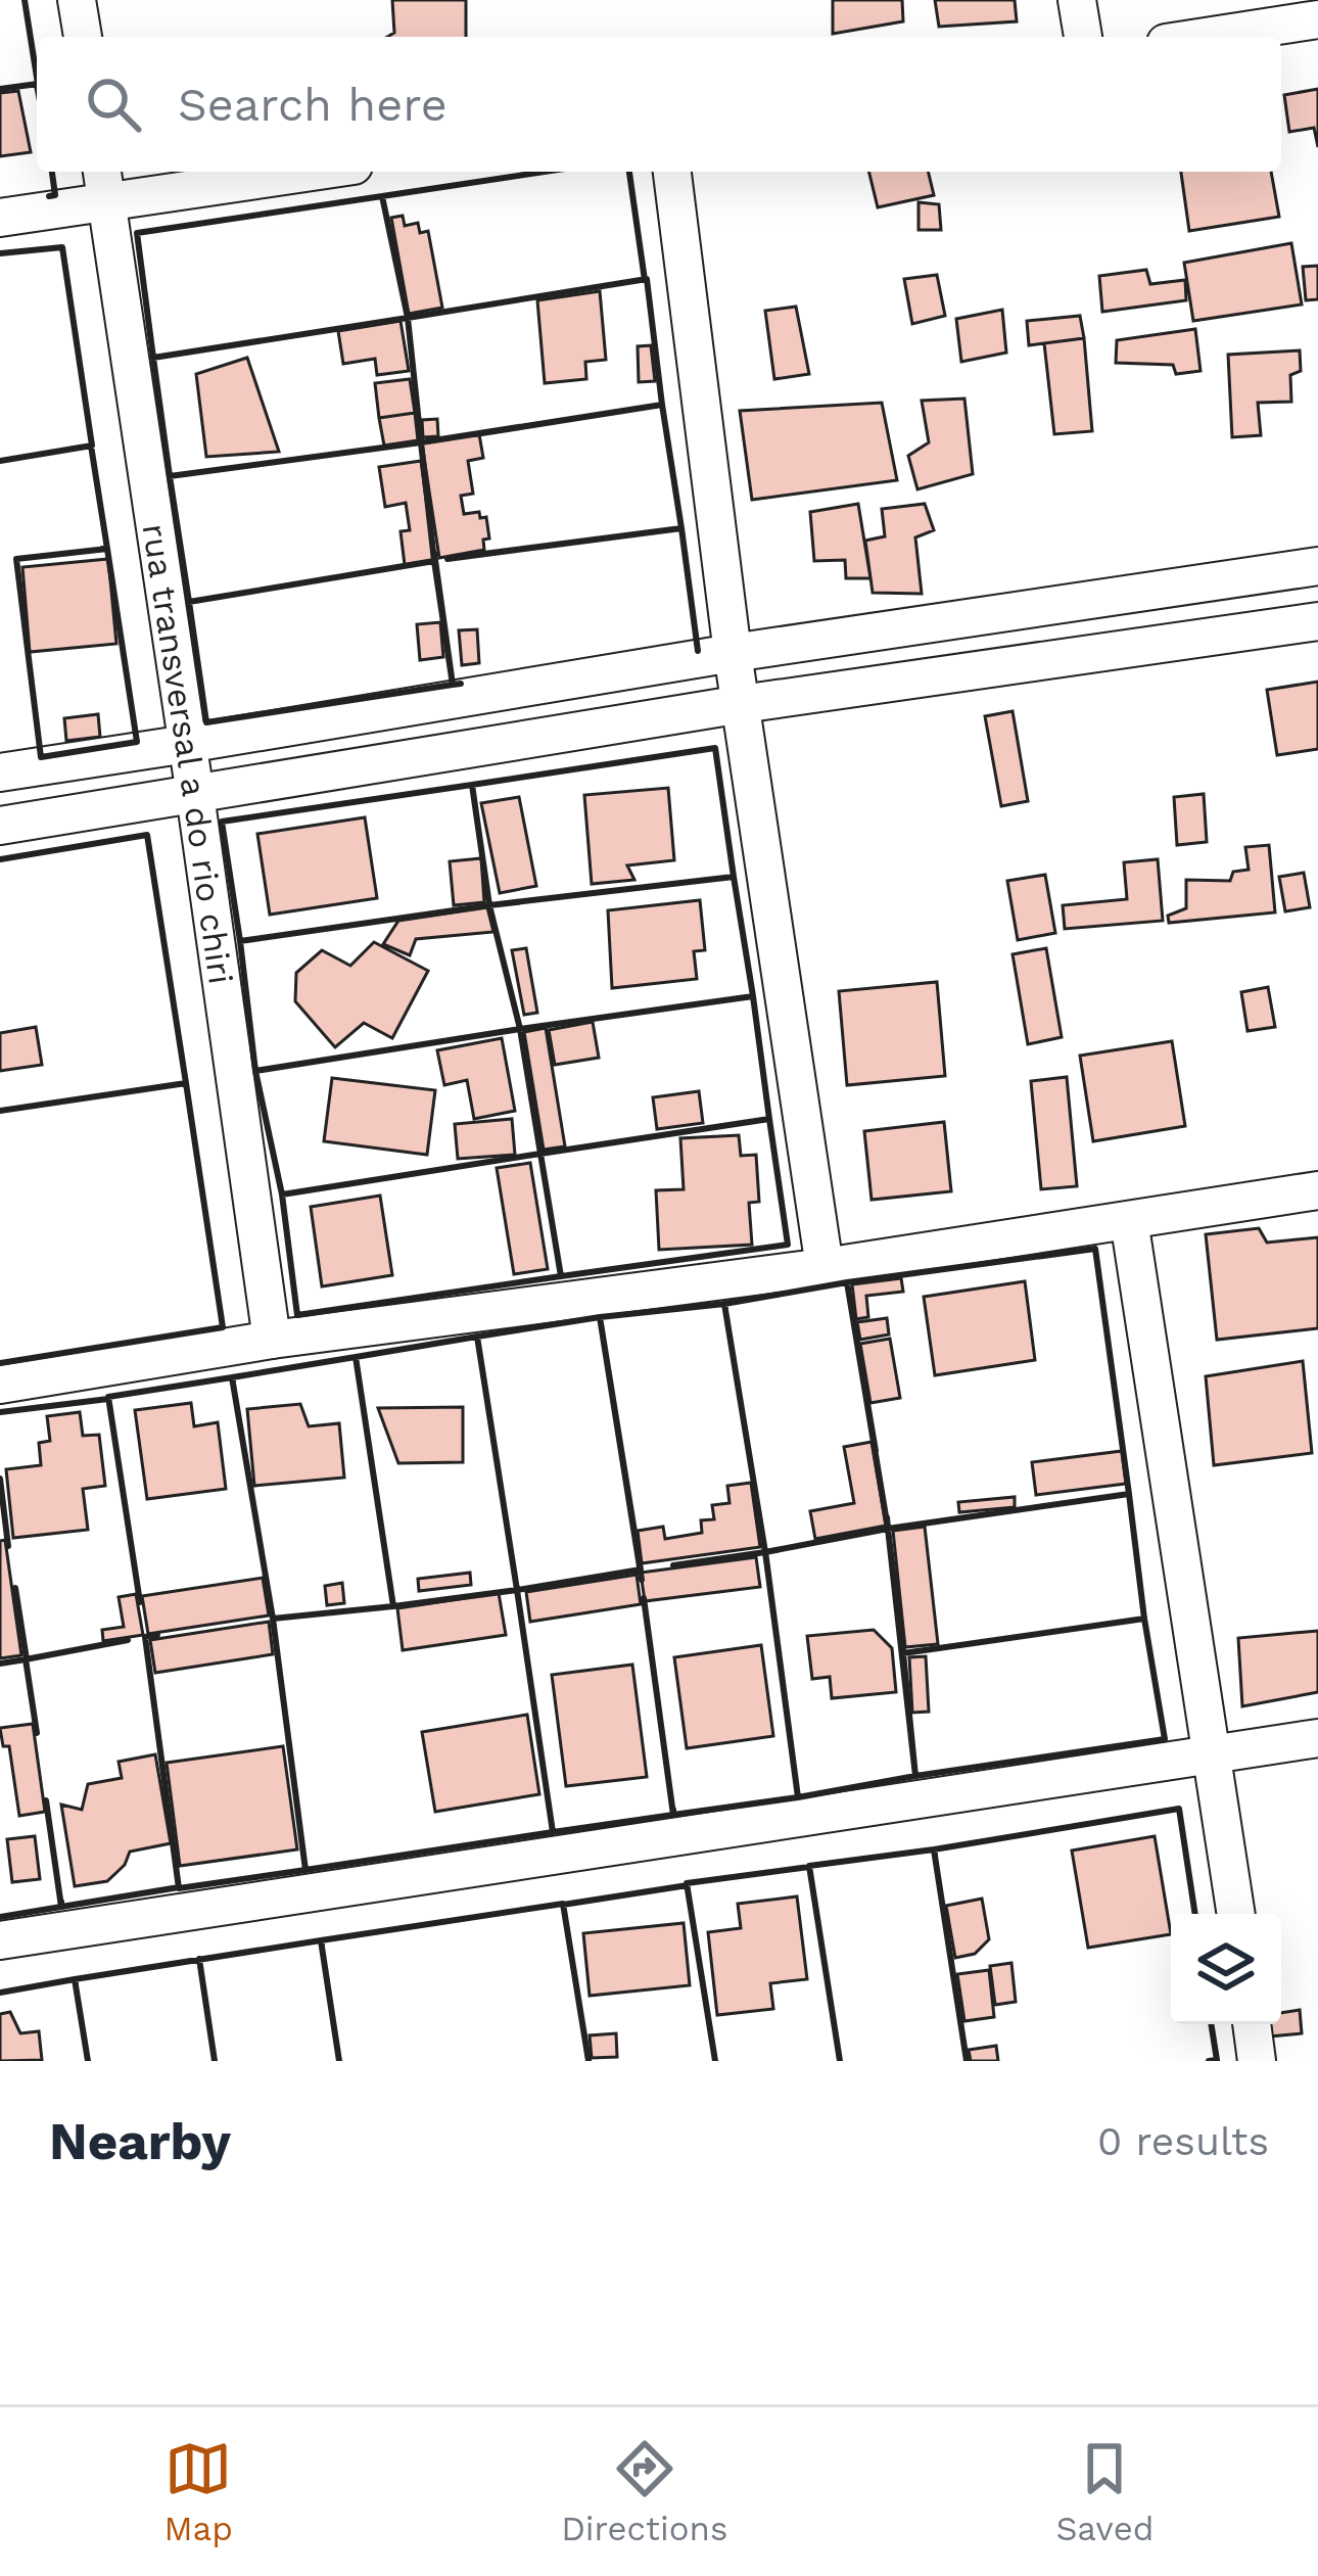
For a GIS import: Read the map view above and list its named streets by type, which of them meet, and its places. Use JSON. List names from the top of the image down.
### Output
{
  "streets": {
    "street": ["rua transversal a do rio chiri"]
  },
  "page": {
    "search": "Search here",
    "heading": ["Nearby", "0 results"],
    "nav": ["Map", "Directions", "Saved"]
  }
}
